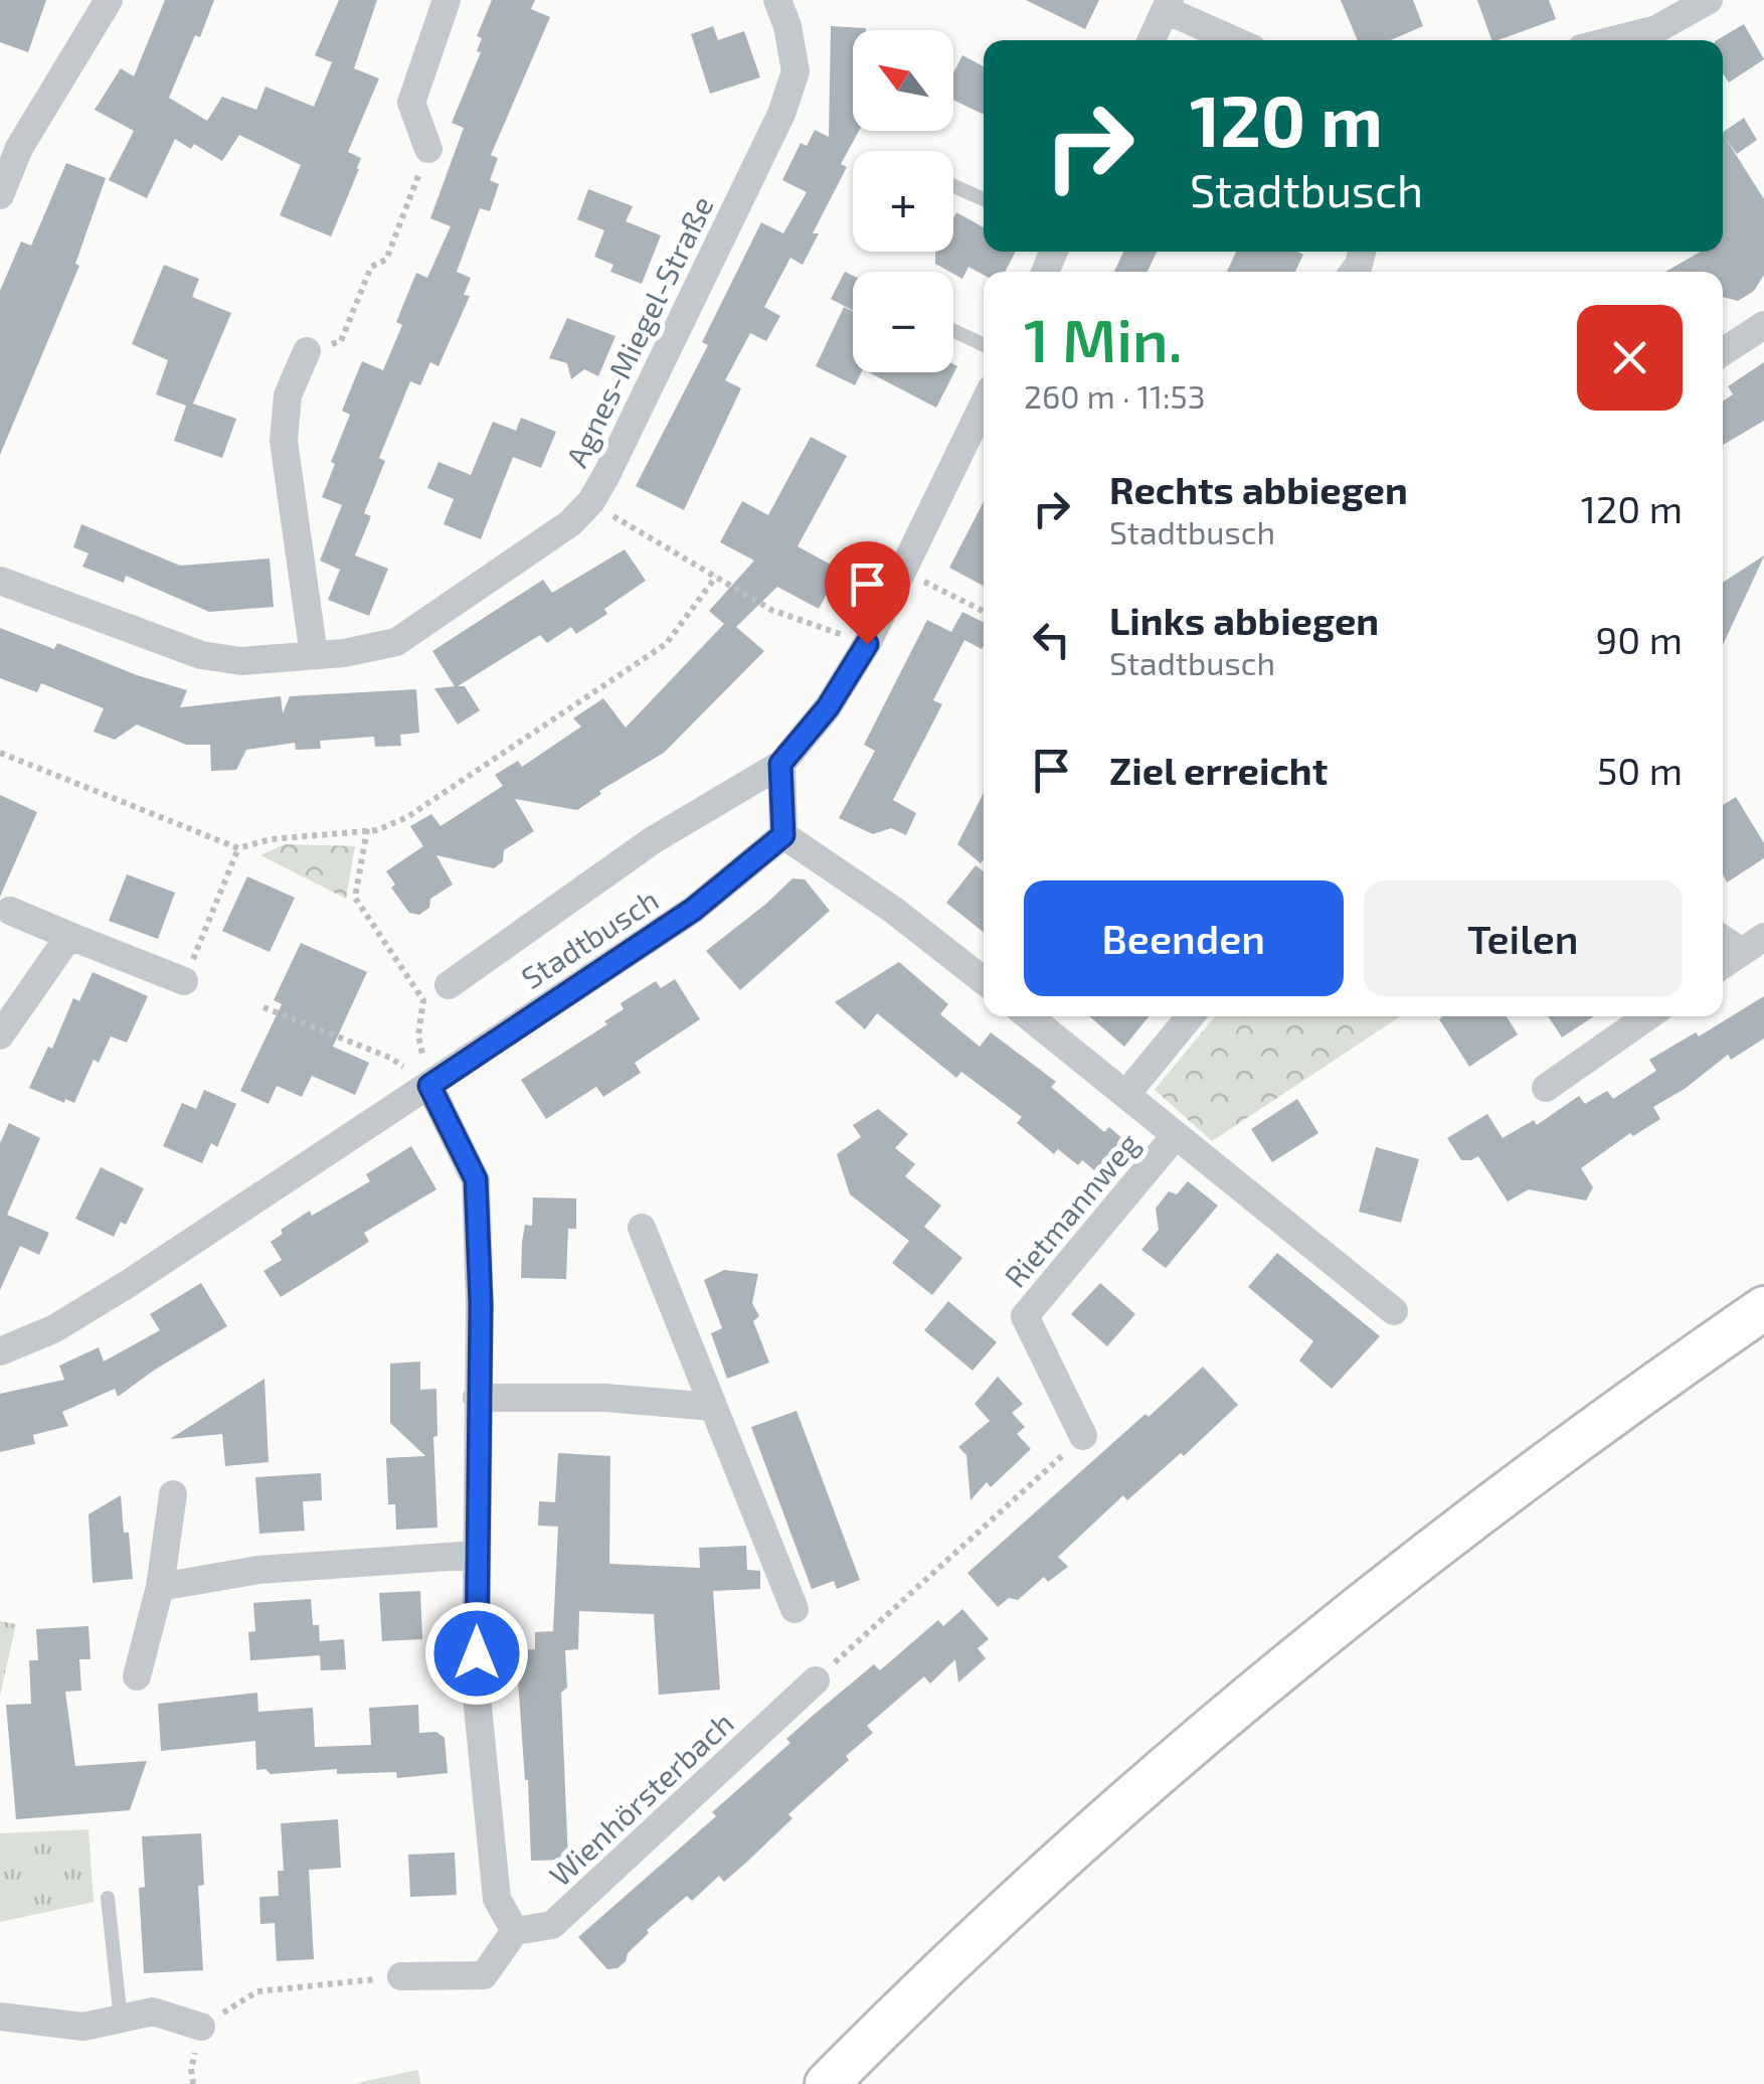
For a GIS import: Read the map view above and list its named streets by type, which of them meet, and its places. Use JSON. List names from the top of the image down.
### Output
{
  "streets": {
    "street": [
      "Agnes-Miegel-Straße",
      "Stadtbusch",
      "Rietmannweg",
      "Wienhörsterbach"
    ]
  },
  "north": "top left",
  "page": {
    "map_buttons": ["+", "−"],
    "turn": ["120 m", "Stadtbusch"],
    "heading": ["1 Min.", "260 m · 11:53"],
    "list": [
      {
        "name": "Rechts abbiegen",
        "note": "Stadtbusch",
        "value": "120 m"
      },
      {
        "name": "Links abbiegen",
        "note": "Stadtbusch",
        "value": "90 m"
      },
      {
        "name": "Ziel erreicht",
        "value": "50 m"
      }
    ],
    "buttons": ["Beenden", "Teilen"]
  }
}
